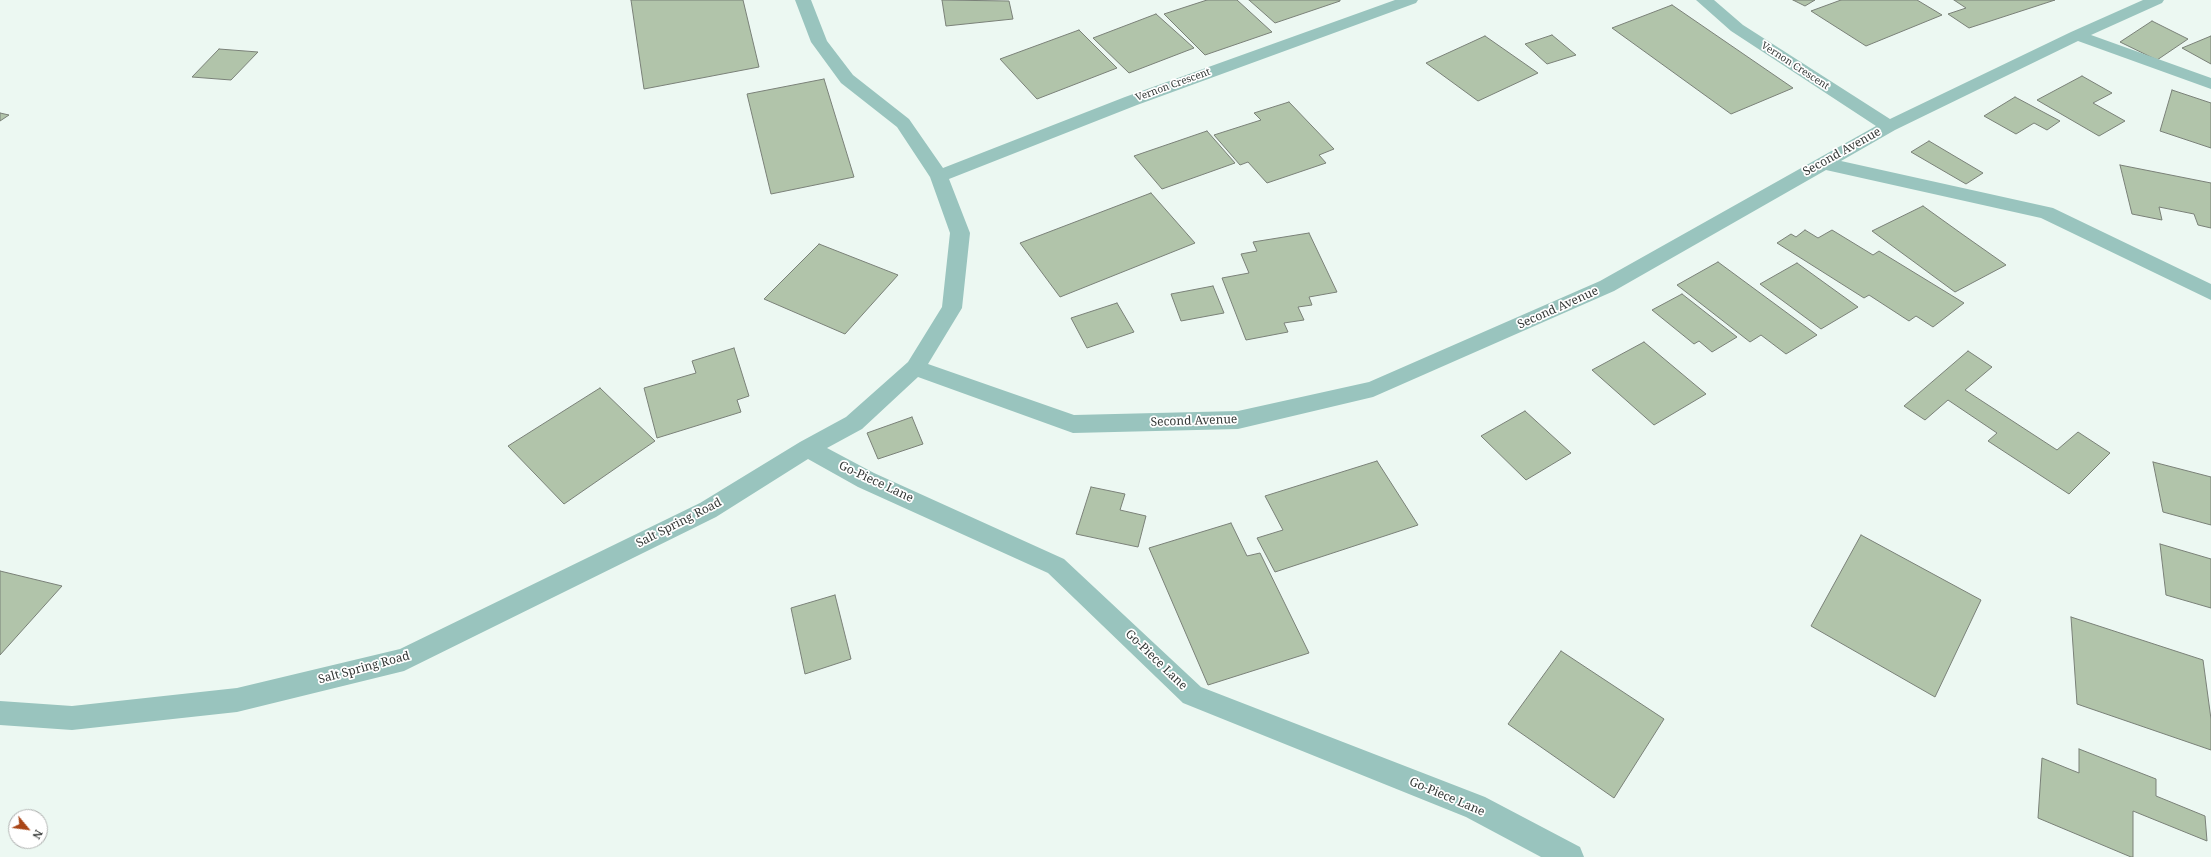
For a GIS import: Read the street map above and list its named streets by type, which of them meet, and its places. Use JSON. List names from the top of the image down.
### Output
{
  "streets": {
    "street": [
      "Vernon Crescent",
      "Second Avenue",
      "Go-Piece Lane",
      "Salt Spring Road"
    ]
  },
  "crossings": [
    ["Vernon Crescent", "Second Avenue"],
    ["Vernon Crescent", "Salt Spring Road"],
    ["Second Avenue", "Salt Spring Road"],
    ["Go-Piece Lane", "Salt Spring Road"]
  ],
  "north": "bottom right"
}
